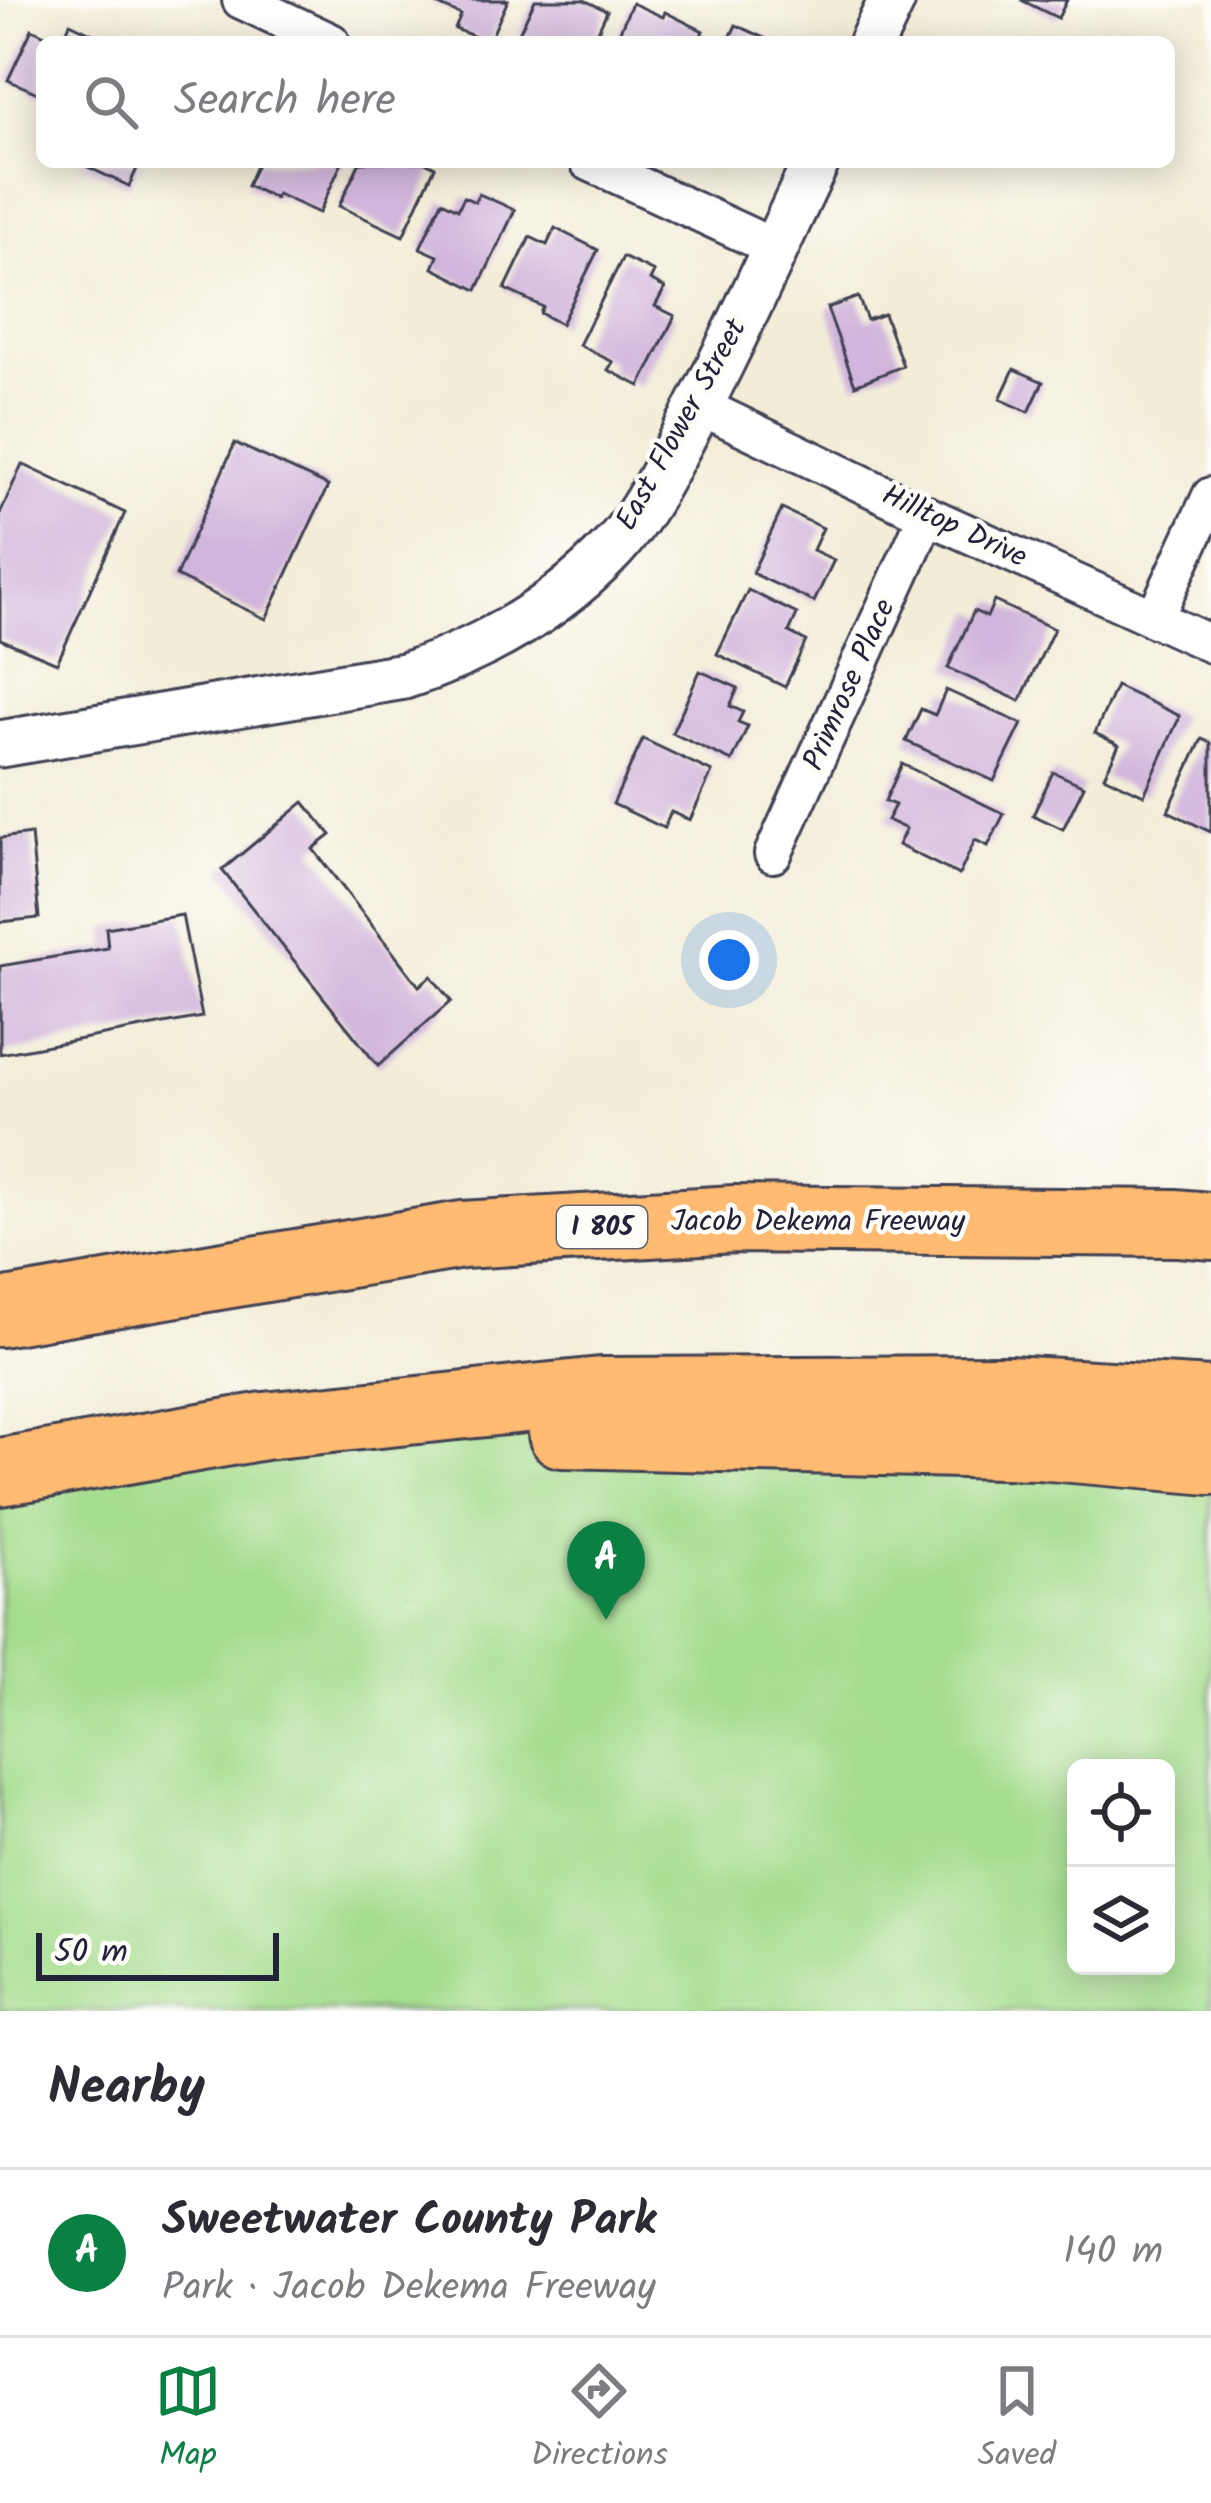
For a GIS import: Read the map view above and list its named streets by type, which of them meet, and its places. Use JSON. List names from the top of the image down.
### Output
{
  "streets": {
    "highway": ["Jacob Dekema Freeway", "I 805"],
    "street": ["East Flower Street", "Hilltop Drive", "Primrose Place"]
  },
  "crossings": [
    ["East Flower Street", "Hilltop Drive"],
    ["Hilltop Drive", "Primrose Place"]
  ],
  "scale_bar": "50 m",
  "page": {
    "search": "Search here",
    "pins": "A",
    "scale": "50 m",
    "heading": "Nearby",
    "list": [
      {
        "mark": "A",
        "name": "Sweetwater County Park",
        "note": "Park · Jacob Dekema Freeway",
        "value": "140 m"
      }
    ],
    "nav": ["Map", "Directions", "Saved"]
  }
}
